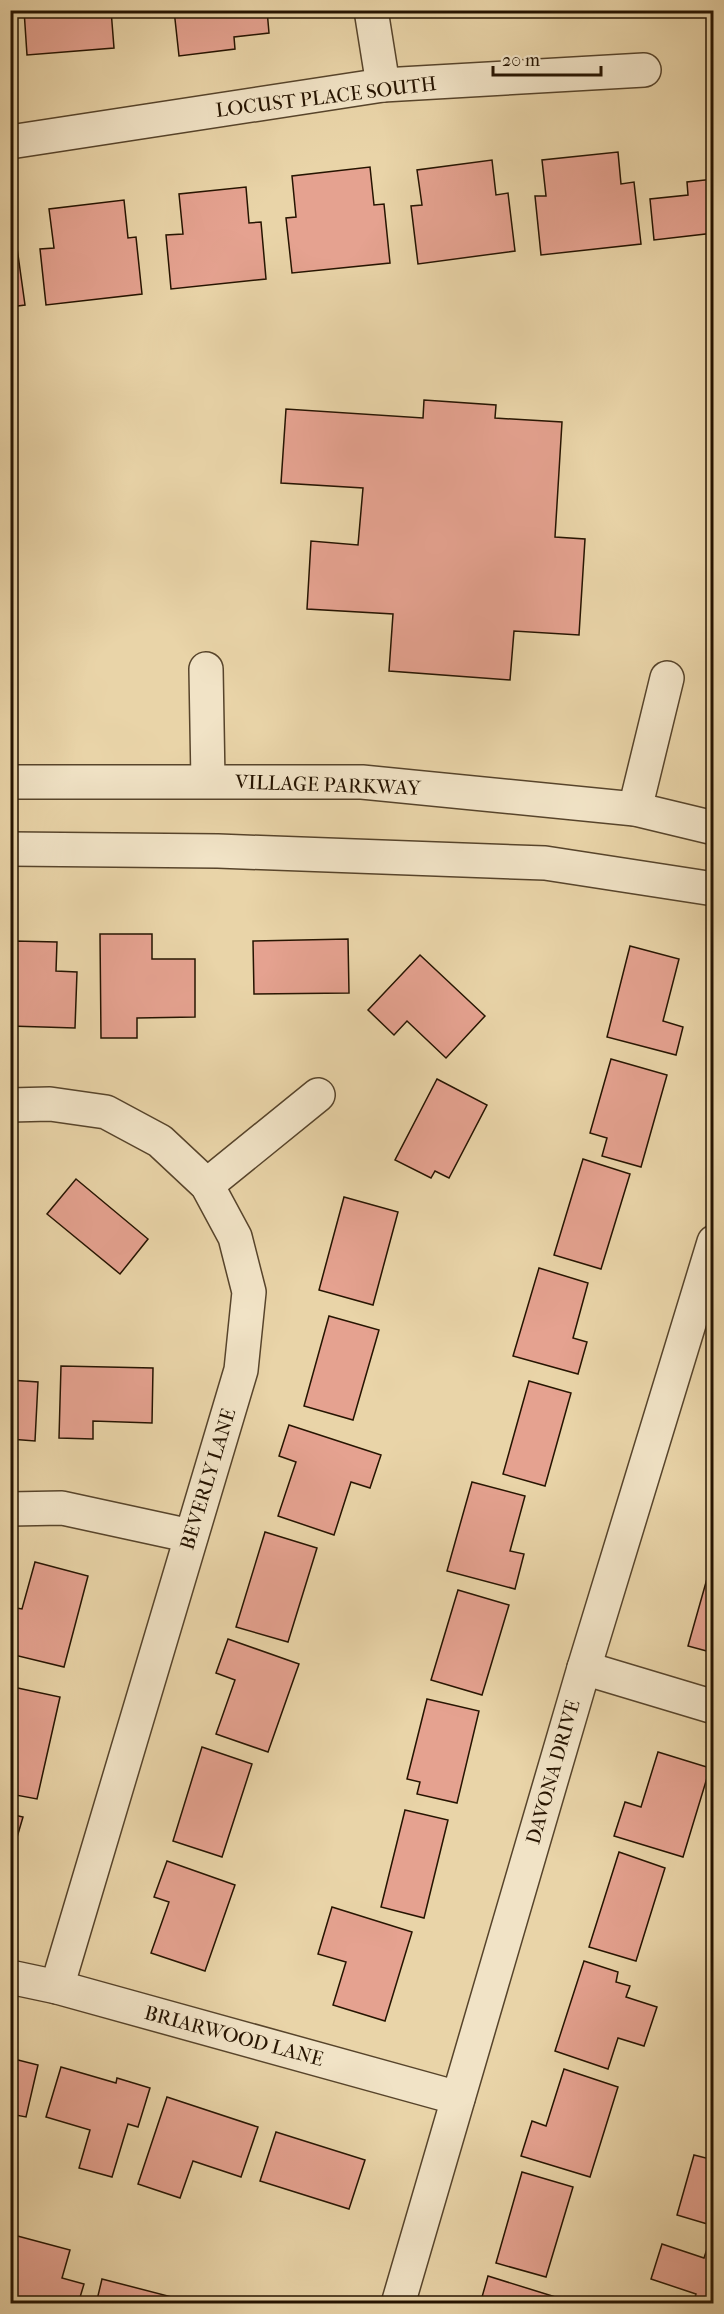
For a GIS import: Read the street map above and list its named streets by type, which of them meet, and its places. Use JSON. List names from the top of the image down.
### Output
{
  "streets": {
    "street": [
      "LOCUST PLACE SOUTH",
      "VILLAGE PARKWAY",
      "BEVERLY LANE",
      "DAVONA DRIVE",
      "BRIARWOOD LANE"
    ]
  },
  "crossings": [
    ["BEVERLY LANE", "BRIARWOOD LANE"],
    ["DAVONA DRIVE", "BRIARWOOD LANE"]
  ],
  "scale_bar": "20 m"
}
